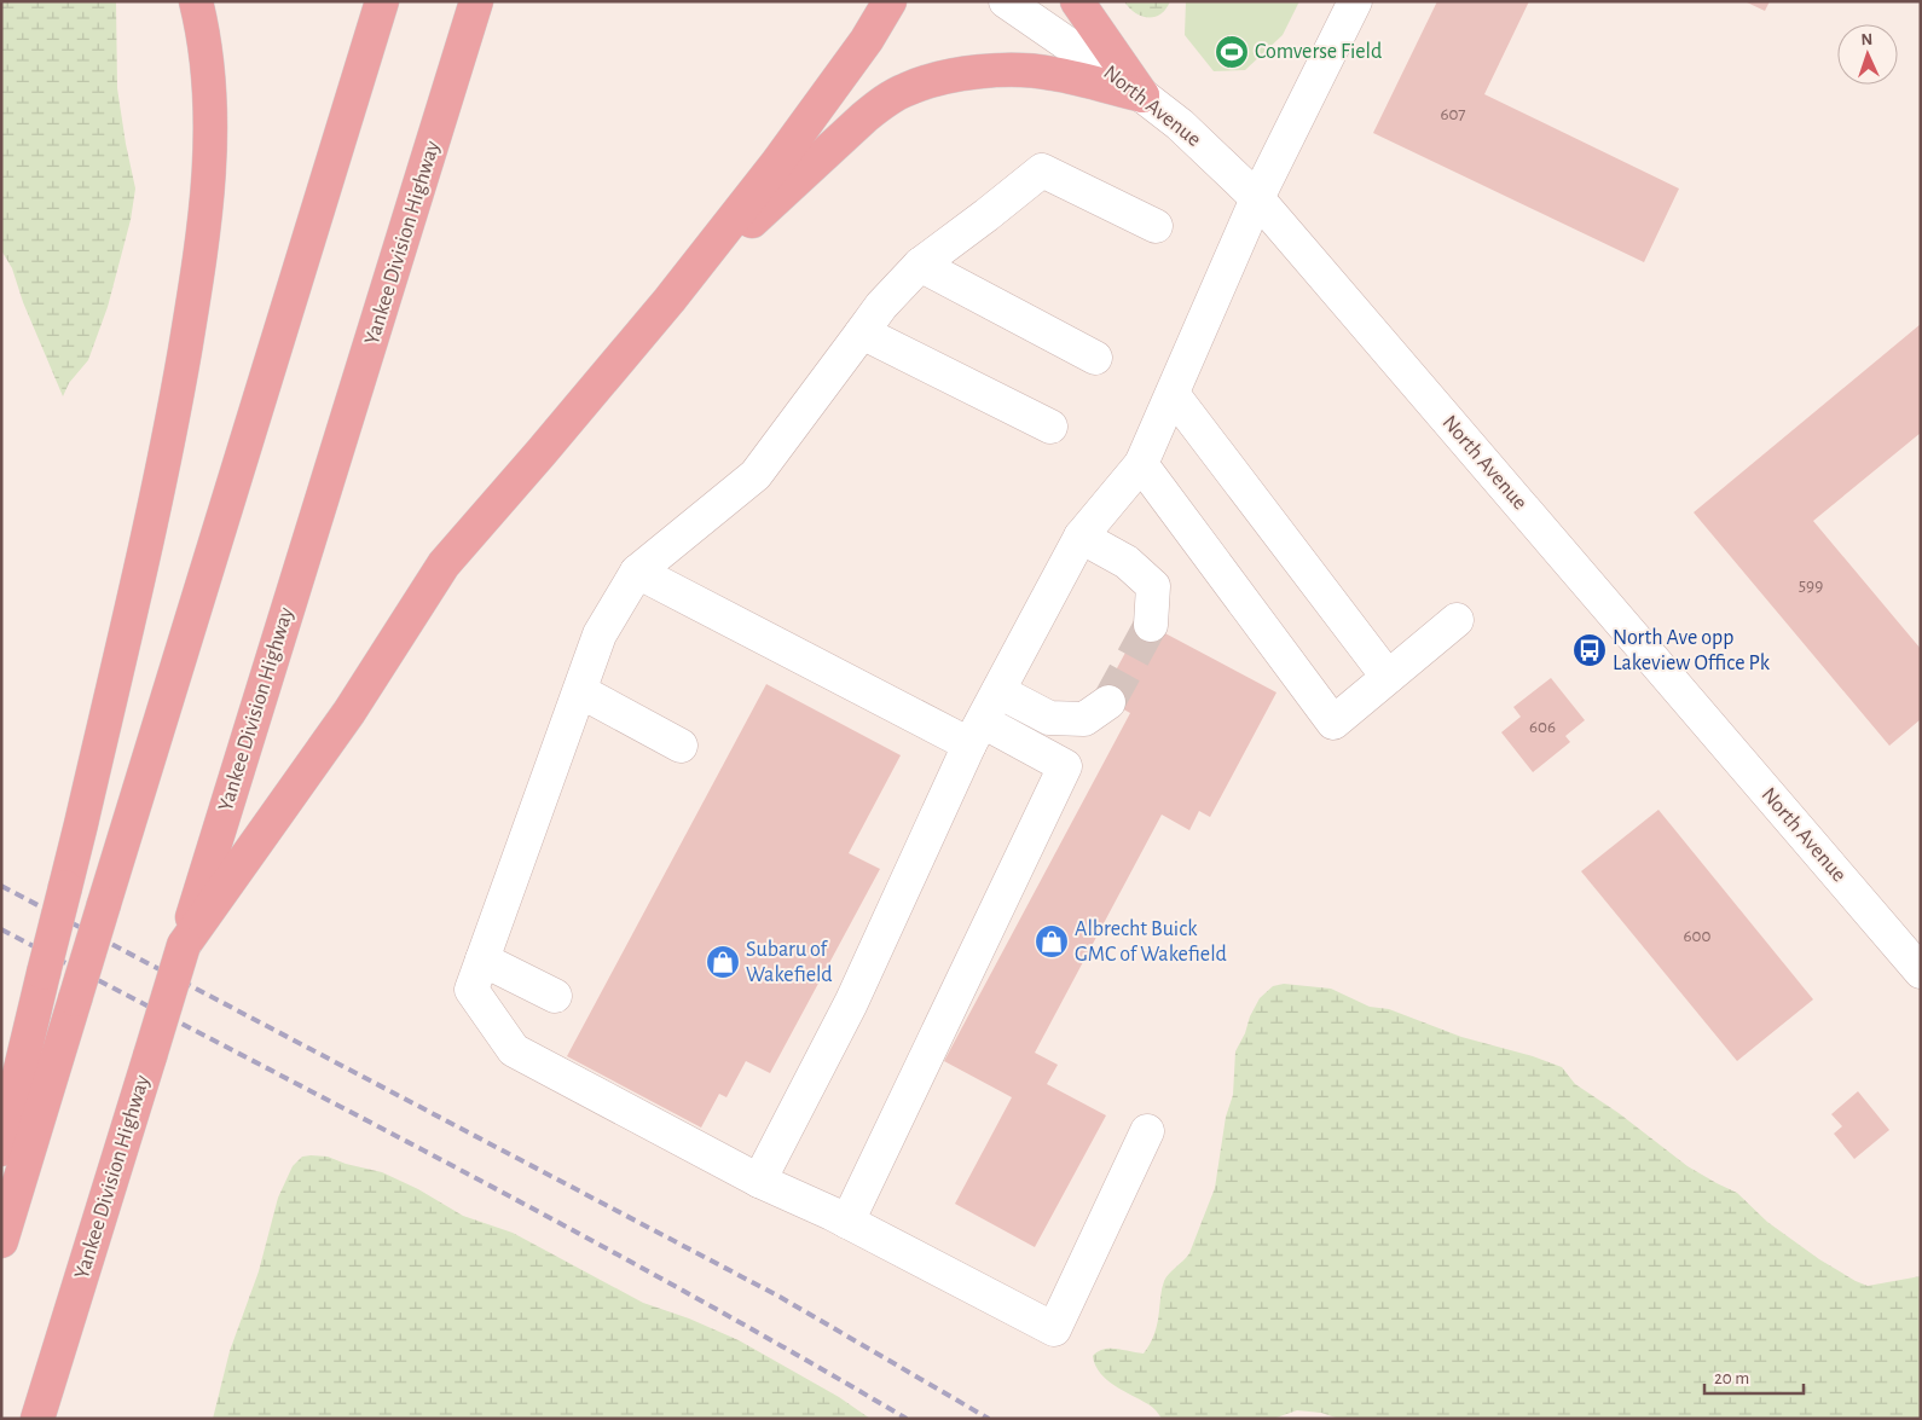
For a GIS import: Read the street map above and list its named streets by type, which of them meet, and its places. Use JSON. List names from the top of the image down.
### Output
{
  "streets": {
    "highway": ["Yankee Division Highway"],
    "street": ["North Avenue"]
  },
  "places": {
    "sports": ["Comverse Field"],
    "bus stop": ["North Ave opp Lakeview Office Pk"],
    "shop": ["Albrecht Buick GMC of Wakefield", "Subaru of Wakefield"]
  },
  "house_numbers": [
    "607",
    "599",
    "606",
    "600"
  ],
  "scale_bar": "20 m",
  "north": "top"
}
